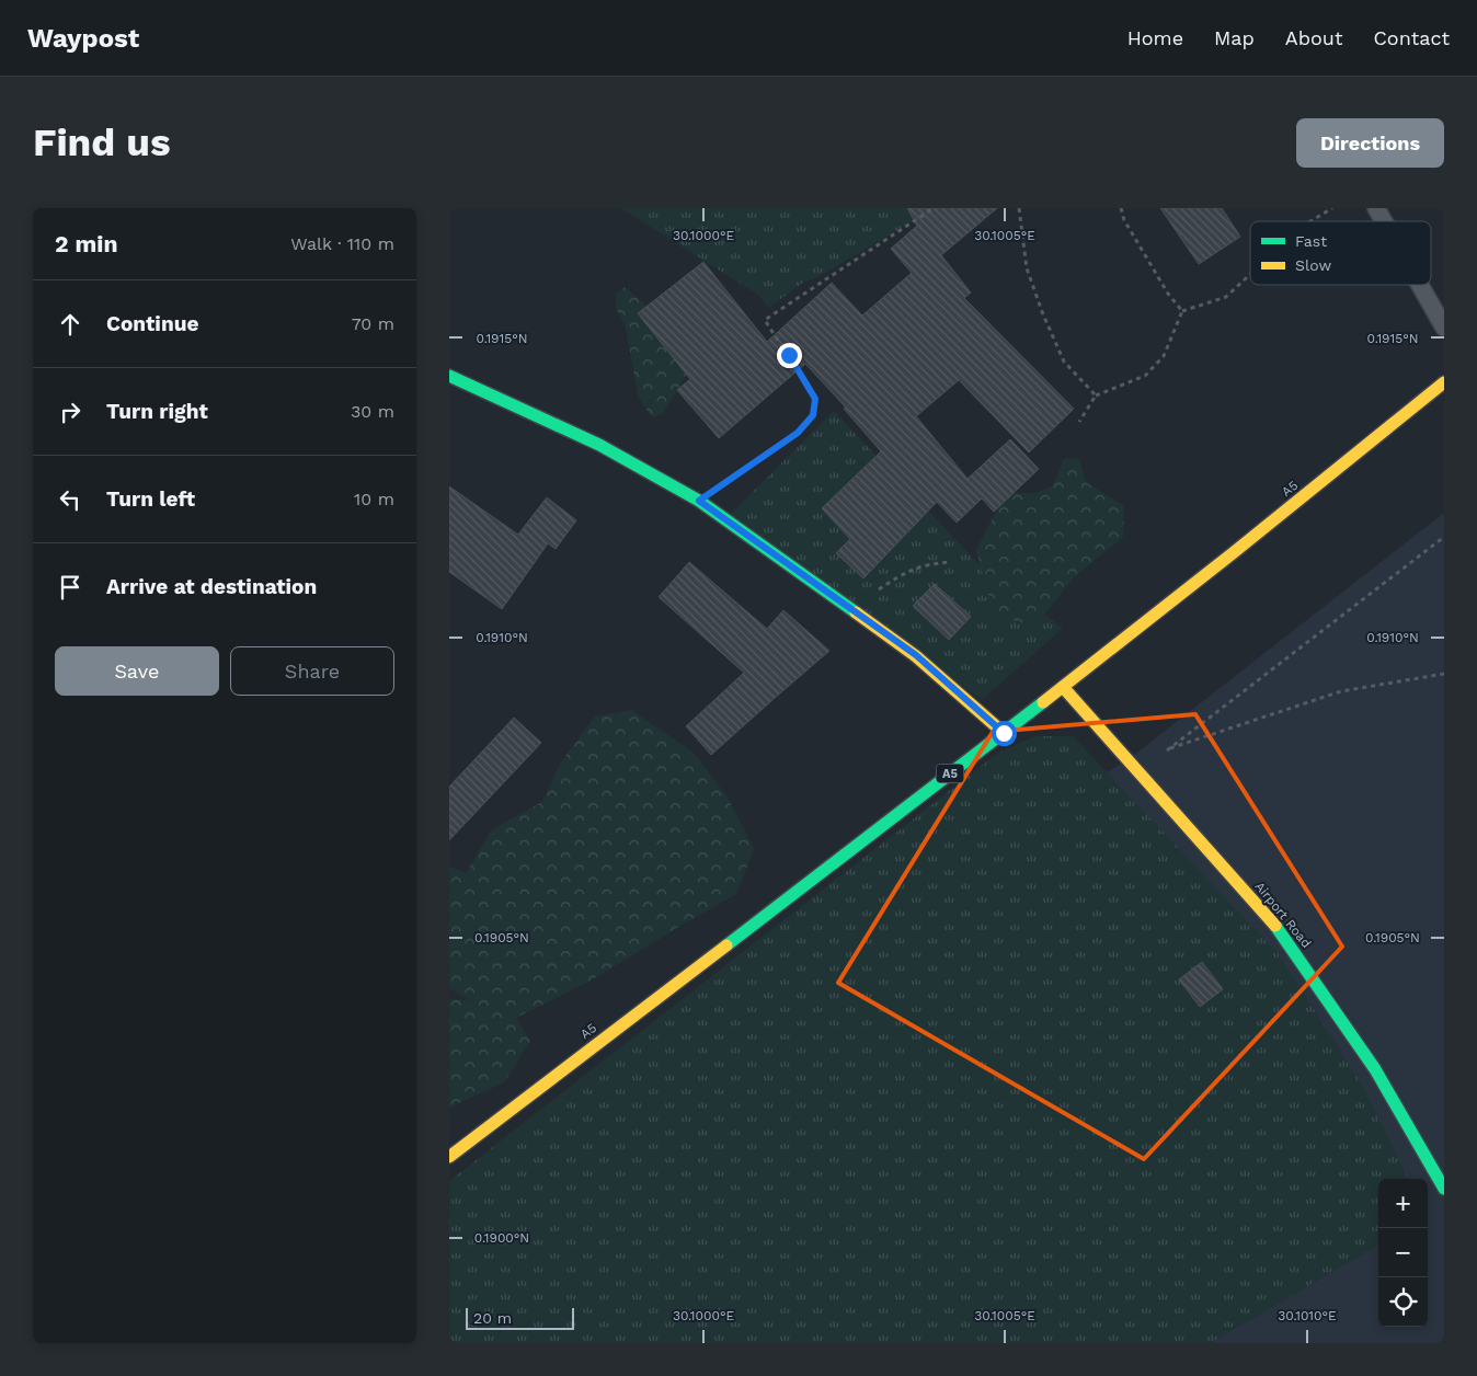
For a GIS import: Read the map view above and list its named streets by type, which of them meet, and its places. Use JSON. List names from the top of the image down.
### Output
{
  "streets": {
    "main road": ["A5", "Airport Road"]
  },
  "crossings": [
    ["A5", "Airport Road"]
  ],
  "legend": ["Fast", "Slow"],
  "scale_bar": "20 m",
  "page": {
    "header": "Waypost",
    "nav": [
      "Home",
      "Map",
      "About",
      "Contact"
    ],
    "buttons": [
      "Directions",
      ["Save", "Share"]
    ],
    "title": "Find us",
    "heading": ["2 min", "Walk · 110 m"],
    "list": [
      ["Continue", "70 m"],
      ["Turn right", "30 m"],
      ["Turn left", "10 m"],
      "Arrive at destination"
    ],
    "map_buttons": ["+", "−"],
    "scale": "20 m"
  },
  "coordinates": [
    "30.1000°E",
    "30.1005°E",
    "0.1915°N",
    "0.1910°N",
    "0.1905°N",
    "0.1900°N",
    "30.1010°E"
  ]
}
